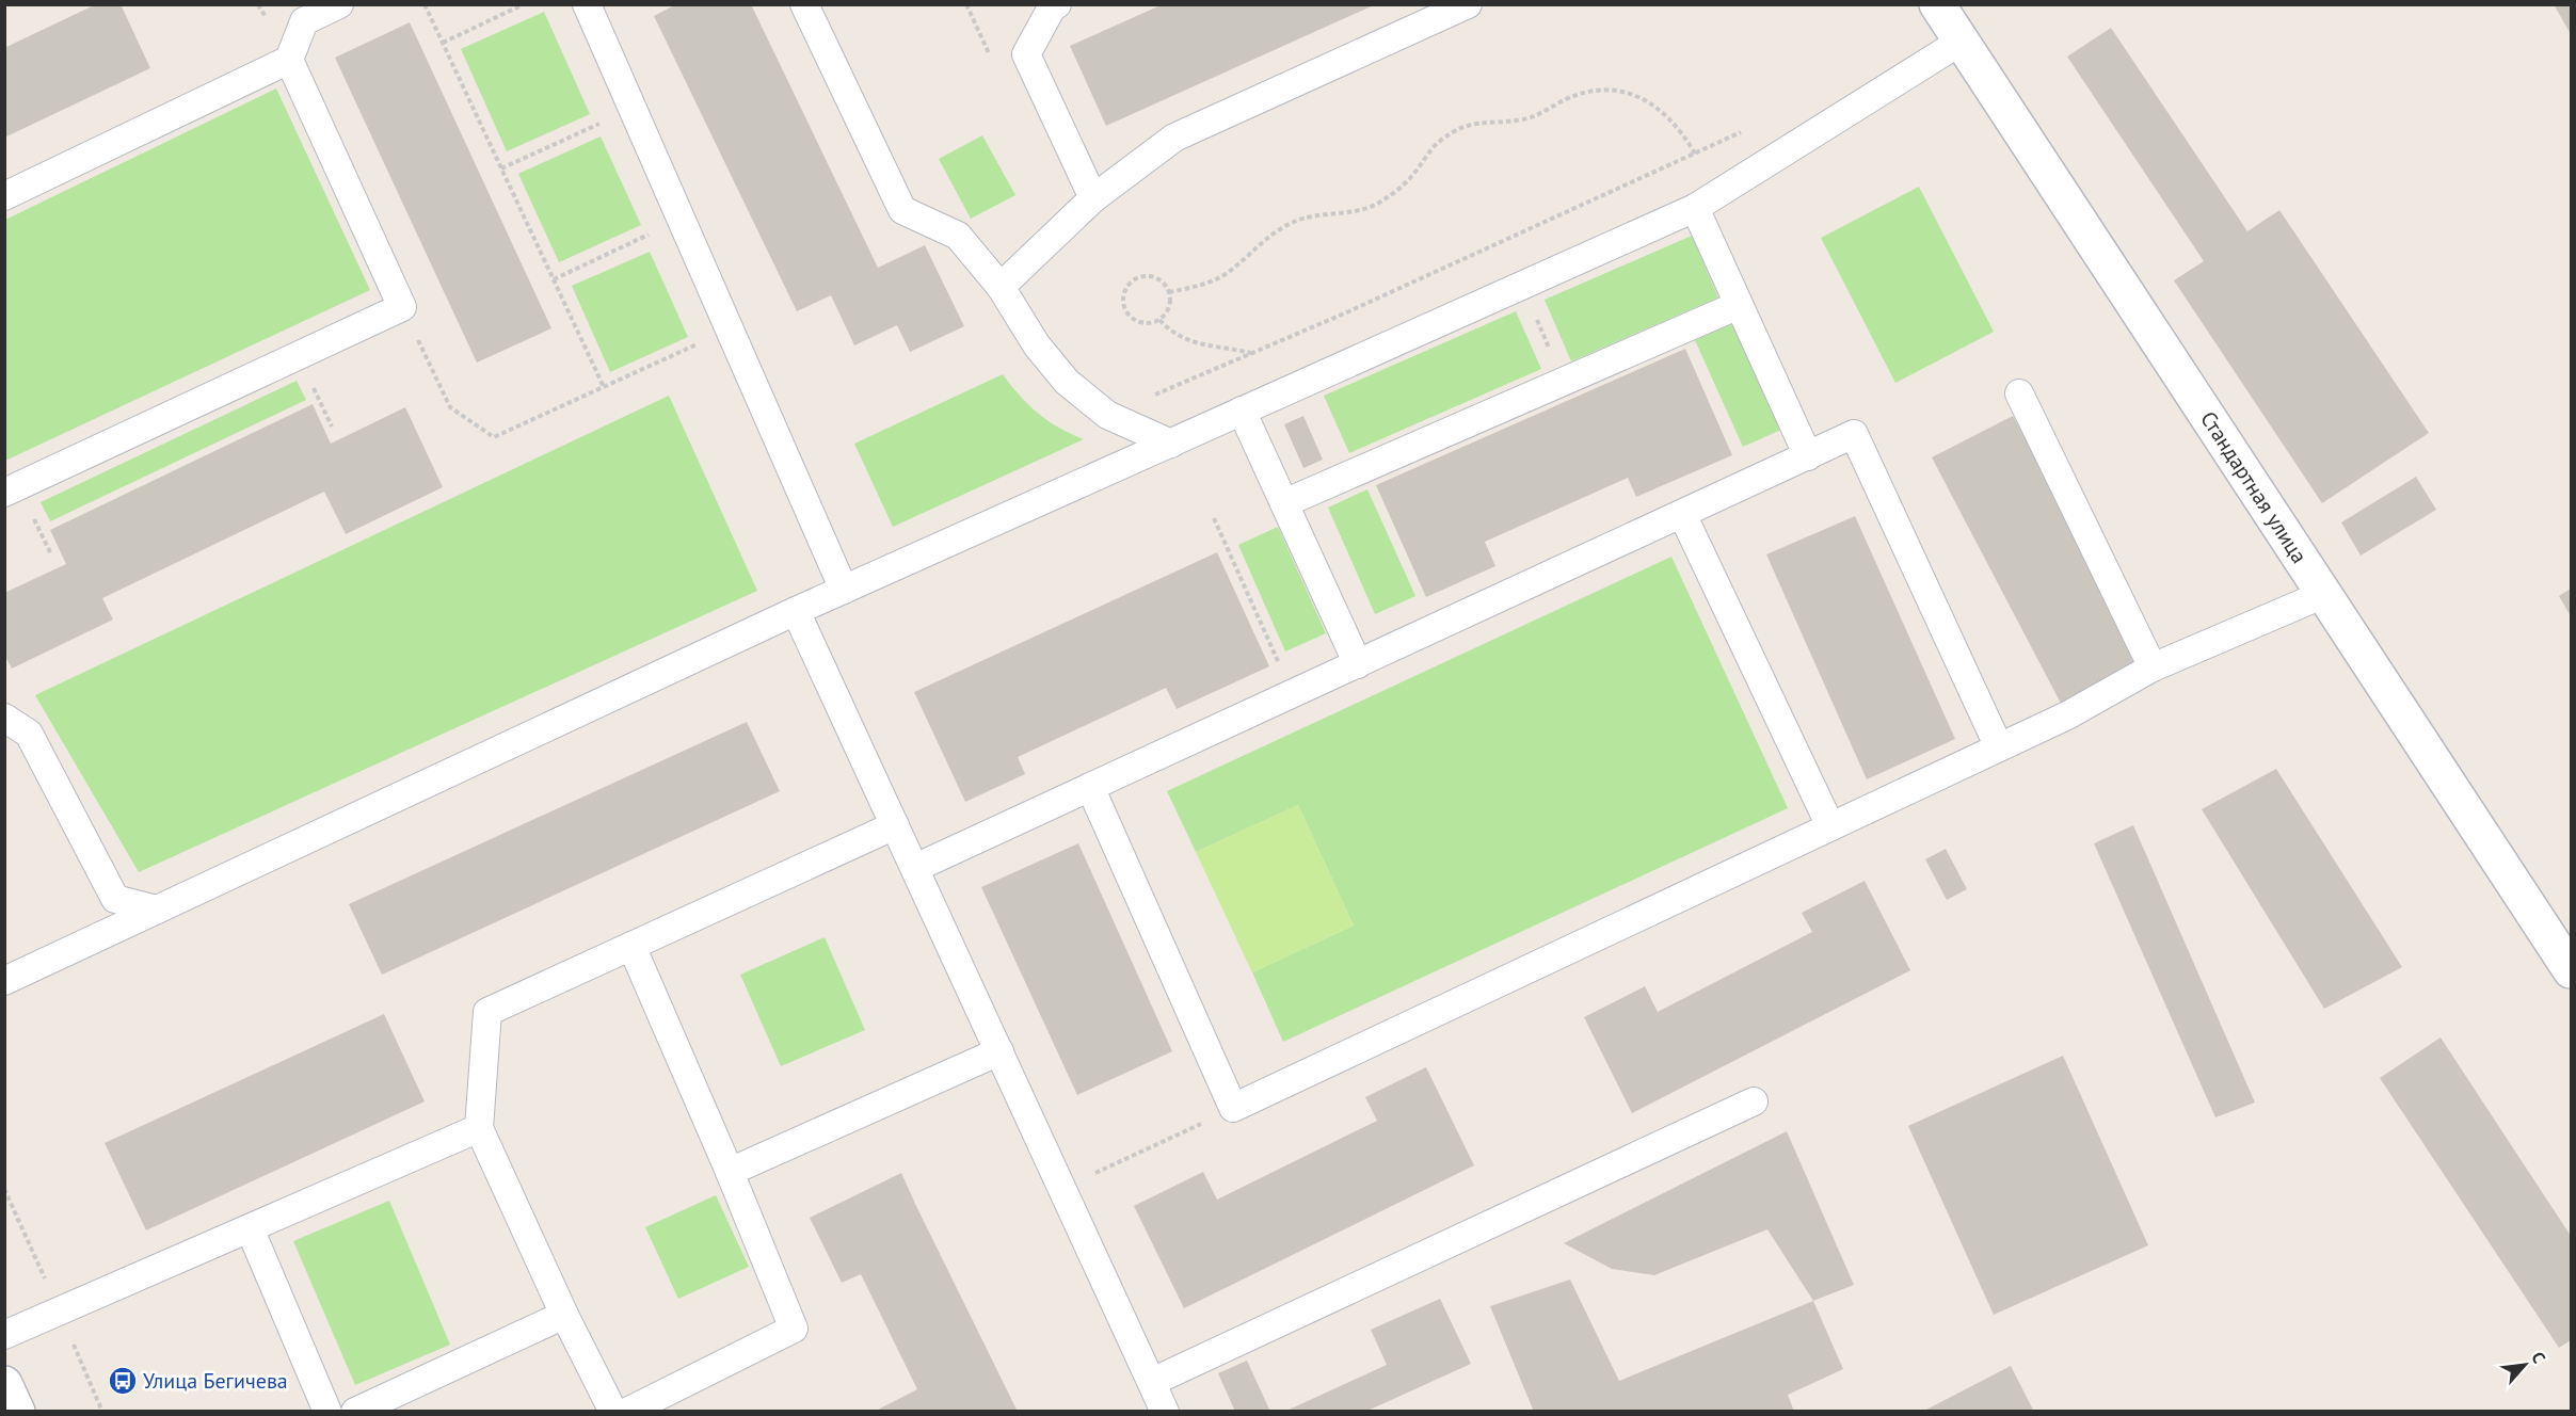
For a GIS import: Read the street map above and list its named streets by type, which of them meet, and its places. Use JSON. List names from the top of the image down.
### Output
{
  "streets": {
    "street": ["Стандартная улица"]
  },
  "places": {
    "bus stop": ["Улица Бегичева"]
  },
  "north": "top right"
}
